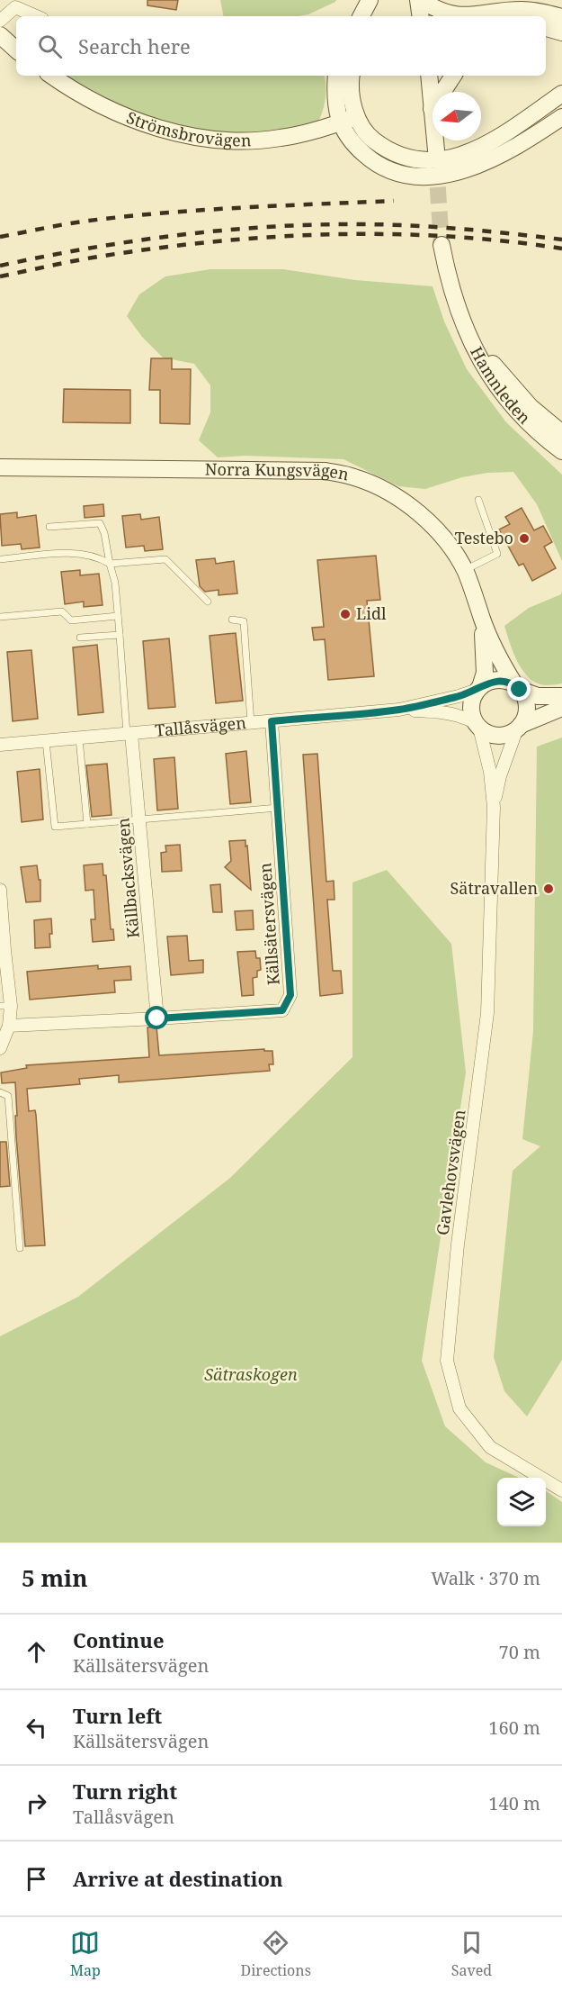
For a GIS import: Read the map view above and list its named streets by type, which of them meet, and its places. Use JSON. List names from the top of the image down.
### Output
{
  "streets": {
    "main road": [
      "Strömsbrovägen",
      "Hamnleden",
      "Norra Kungsvägen",
      "Tallåsvägen"
    ],
    "street": ["Källbacksvägen", "Källsätersvägen", "Gavlehovsvägen"]
  },
  "crossings": [
    ["Norra Kungsvägen", "Tallåsvägen"],
    ["Norra Kungsvägen", "Gavlehovsvägen"],
    ["Tallåsvägen", "Källbacksvägen"],
    ["Tallåsvägen", "Källsätersvägen"],
    ["Tallåsvägen", "Gavlehovsvägen"],
    ["Källbacksvägen", "Källsätersvägen"]
  ],
  "parks": ["Sätraskogen"],
  "places": ["Testebo", "Lidl", "Sätravallen"],
  "north": "left",
  "page": {
    "search": "Search here",
    "heading": ["5 min", "Walk · 370 m"],
    "list": [
      ["Continue", "Källsätersvägen", "70 m"],
      ["Turn left", "Källsätersvägen", "160 m"],
      ["Turn right", "Tallåsvägen", "140 m"],
      "Arrive at destination"
    ],
    "nav": ["Map", "Directions", "Saved"]
  }
}
